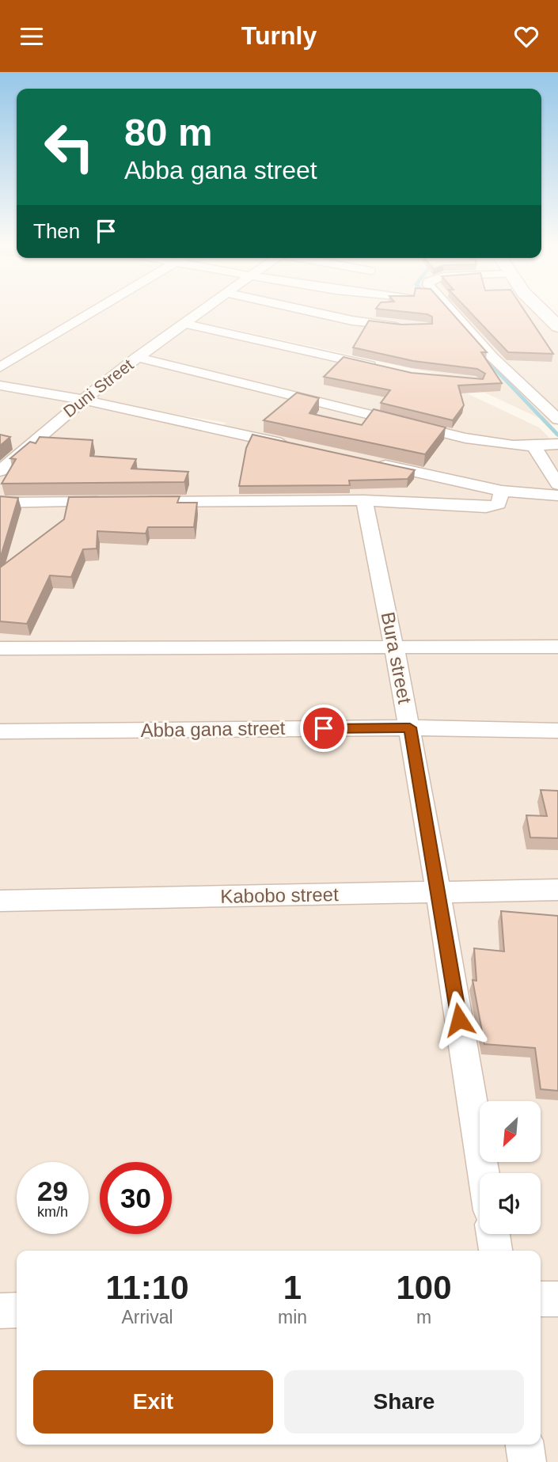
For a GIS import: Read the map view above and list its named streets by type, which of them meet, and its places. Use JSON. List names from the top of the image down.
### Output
{
  "streets": {
    "street": [
      "Duni Street",
      "Bura street",
      "Abba gana street",
      "Kabobo street"
    ]
  },
  "crossings": [
    ["Bura street", "Abba gana street"],
    ["Bura street", "Kabobo street"]
  ],
  "north": "bottom left",
  "page": {
    "header": "Turnly",
    "turn": ["80 m", "Abba gana street"],
    "then": "Then",
    "speed": "29 km/h",
    "limit": "30",
    "eta": [
      "11:10",
      "Arrival",
      "1",
      "min",
      "100",
      "m"
    ],
    "buttons": ["Exit", "Share"]
  }
}
